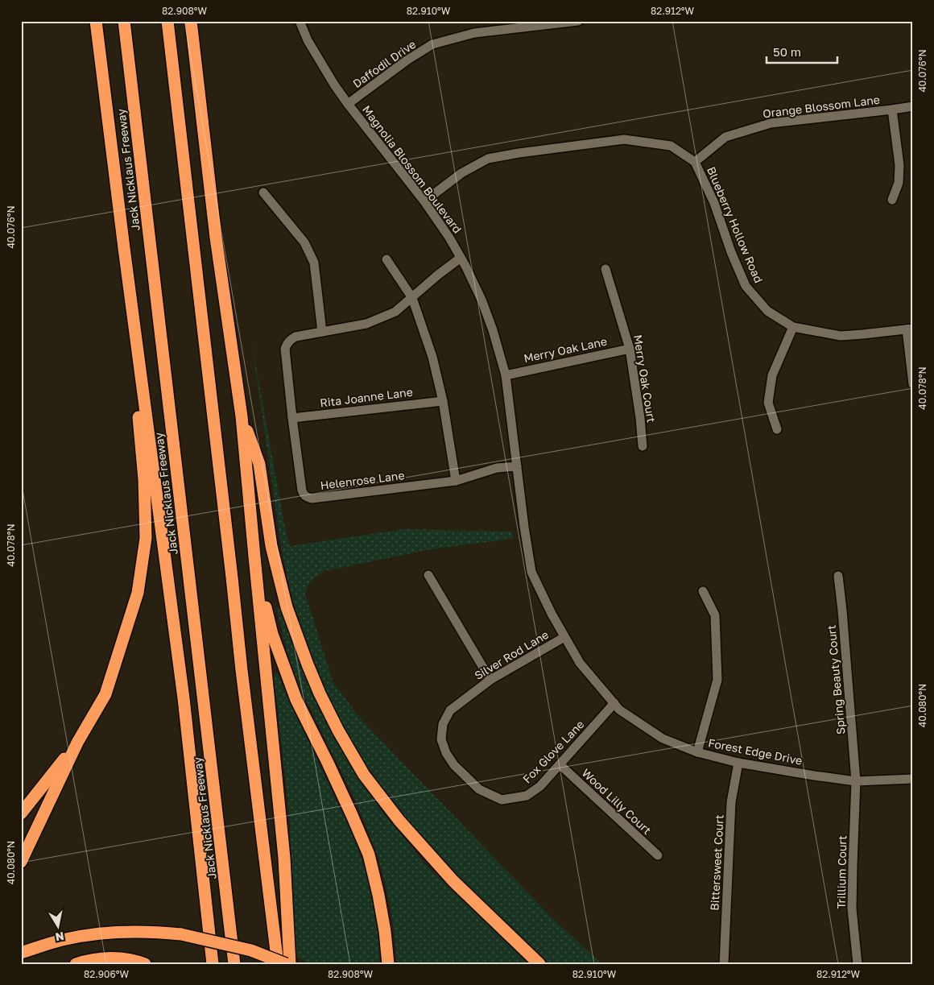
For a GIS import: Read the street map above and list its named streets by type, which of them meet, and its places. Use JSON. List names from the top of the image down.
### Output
{
  "streets": {
    "highway": ["Jack Nicklaus Freeway"],
    "street": [
      "Daffodil Drive",
      "Orange Blossom Lane",
      "Magnolia Blossom Boulevard",
      "Blueberry Hollow Road",
      "Merry Oak Lane",
      "Merry Oak Court",
      "Rita Joanne Lane",
      "Helenrose Lane",
      "Silver Rod Lane",
      "Spring Beauty Court",
      "Fox Glove Lane",
      "Forest Edge Drive",
      "Wood Lilly Court",
      "Bittersweet Court",
      "Trillium Court"
    ]
  },
  "crossings": [
    ["Daffodil Drive", "Magnolia Blossom Boulevard"],
    ["Orange Blossom Lane", "Blueberry Hollow Road"],
    ["Magnolia Blossom Boulevard", "Blueberry Hollow Road"],
    ["Magnolia Blossom Boulevard", "Merry Oak Lane"],
    ["Magnolia Blossom Boulevard", "Helenrose Lane"],
    ["Magnolia Blossom Boulevard", "Forest Edge Drive"],
    ["Merry Oak Lane", "Merry Oak Court"],
    ["Rita Joanne Lane", "Helenrose Lane"],
    ["Silver Rod Lane", "Fox Glove Lane"],
    ["Silver Rod Lane", "Forest Edge Drive"],
    ["Spring Beauty Court", "Forest Edge Drive"],
    ["Spring Beauty Court", "Trillium Court"],
    ["Fox Glove Lane", "Forest Edge Drive"],
    ["Fox Glove Lane", "Wood Lilly Court"],
    ["Forest Edge Drive", "Bittersweet Court"],
    ["Forest Edge Drive", "Trillium Court"]
  ],
  "scale_bar": "50 m",
  "north": "bottom",
  "coordinates": [
    "82.908°W",
    "82.910°W",
    "82.912°W",
    "40.076°N",
    "40.078°N",
    "40.080°N",
    "82.906°W"
  ]
}
